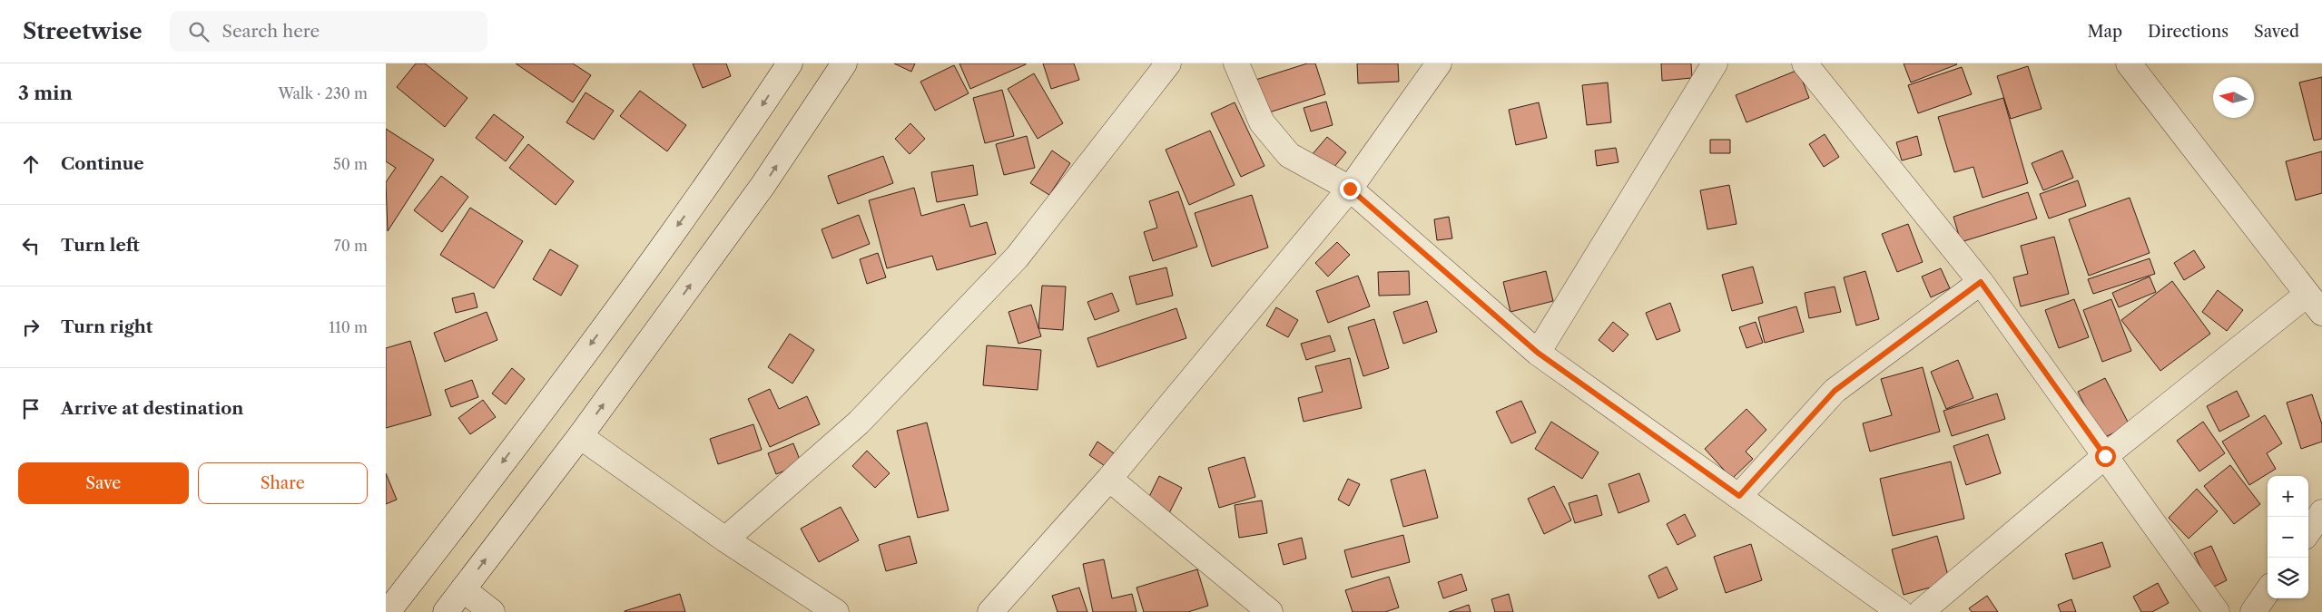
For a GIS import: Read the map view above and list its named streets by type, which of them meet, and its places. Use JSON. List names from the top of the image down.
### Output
{
  "north": "left",
  "page": {
    "header": "Streetwise",
    "search": "Search here",
    "nav": ["Map", "Directions", "Saved"],
    "heading": ["3 min", "Walk · 230 m"],
    "list": [
      ["Continue", "50 m"],
      ["Turn left", "70 m"],
      ["Turn right", "110 m"],
      "Arrive at destination"
    ],
    "buttons": ["Save", "Share"],
    "map_buttons": ["+", "−"]
  }
}
